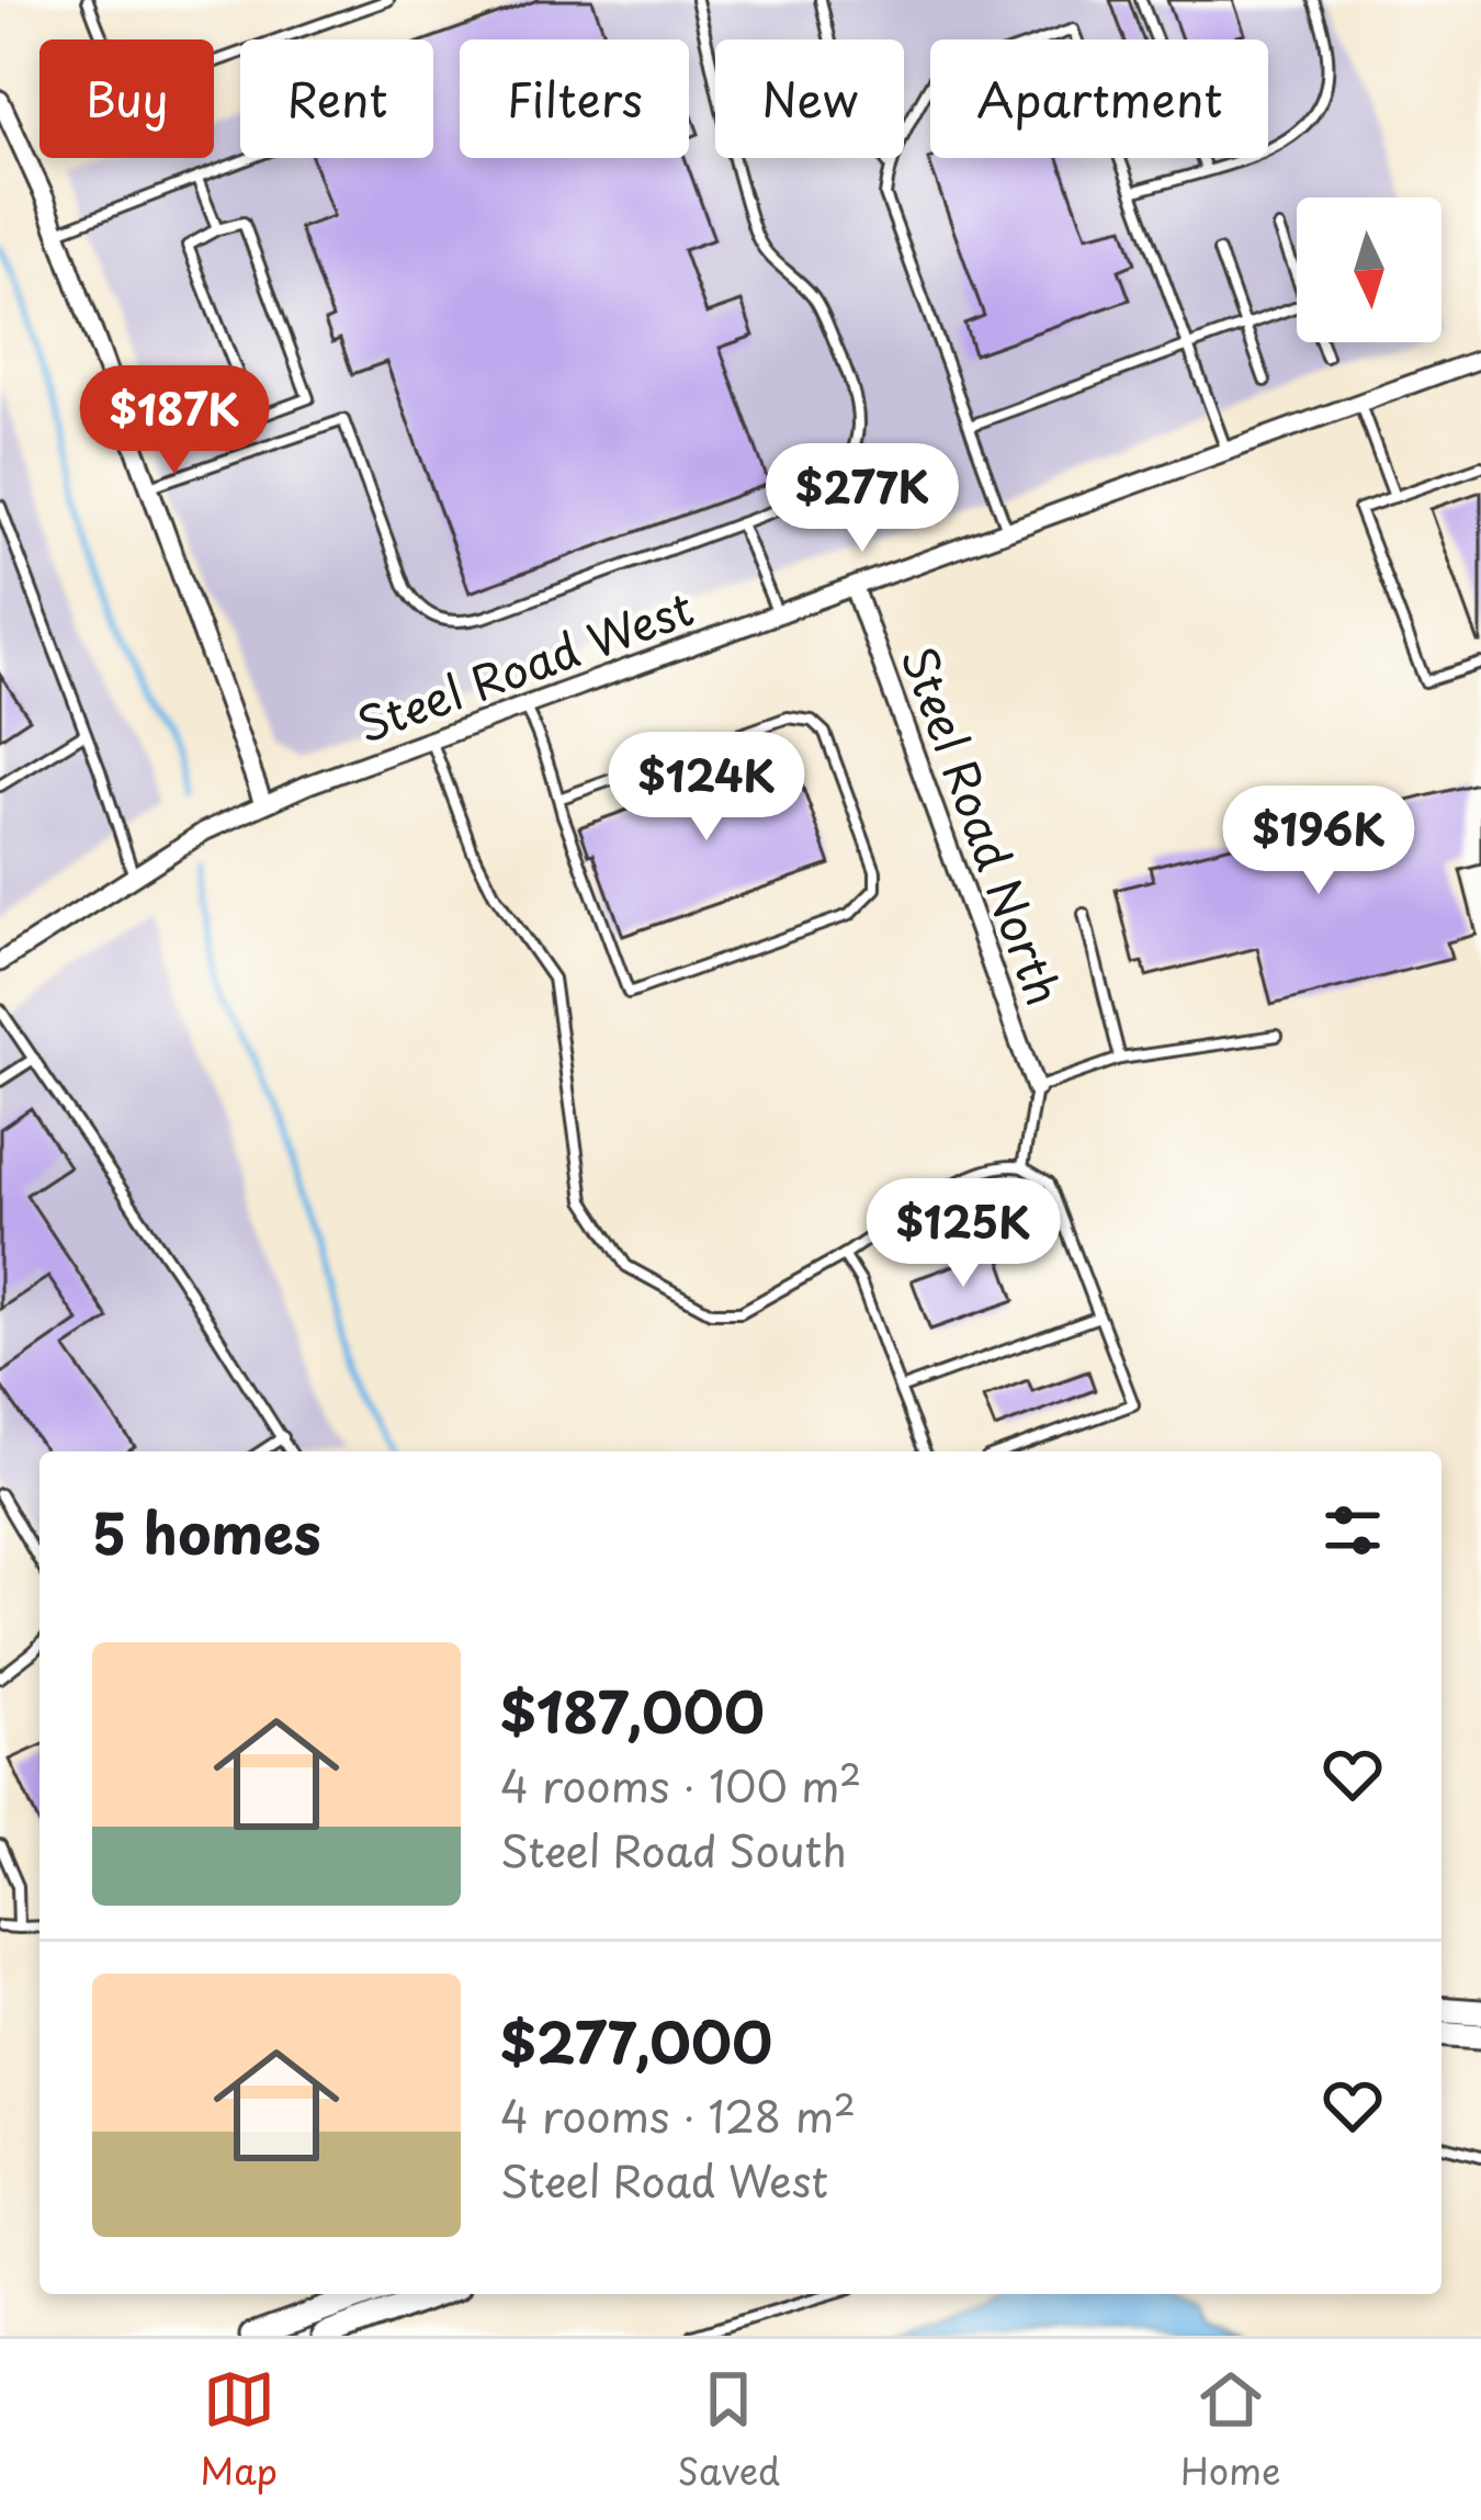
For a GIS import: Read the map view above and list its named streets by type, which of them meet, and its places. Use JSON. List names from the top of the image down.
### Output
{
  "streets": {
    "street": ["Steel Road West", "Steel Road North"]
  },
  "crossings": [
    ["Steel Road West", "Steel Road North"]
  ],
  "north": "bottom",
  "page": {
    "chip": [
      "Buy",
      "Rent",
      "Filters",
      "New",
      "Apartment"
    ],
    "price": [
      "$187K",
      "$277K",
      "$124K",
      "$196K",
      "$125K"
    ],
    "heading": "5 homes",
    "list": [
      {
        "name": "$187,000",
        "note": "4 rooms · 100 m² · Steel Road South"
      },
      {
        "name": "$277,000",
        "note": "4 rooms · 128 m² · Steel Road West"
      }
    ],
    "tabs": ["Map", "Saved", "Home"]
  }
}
